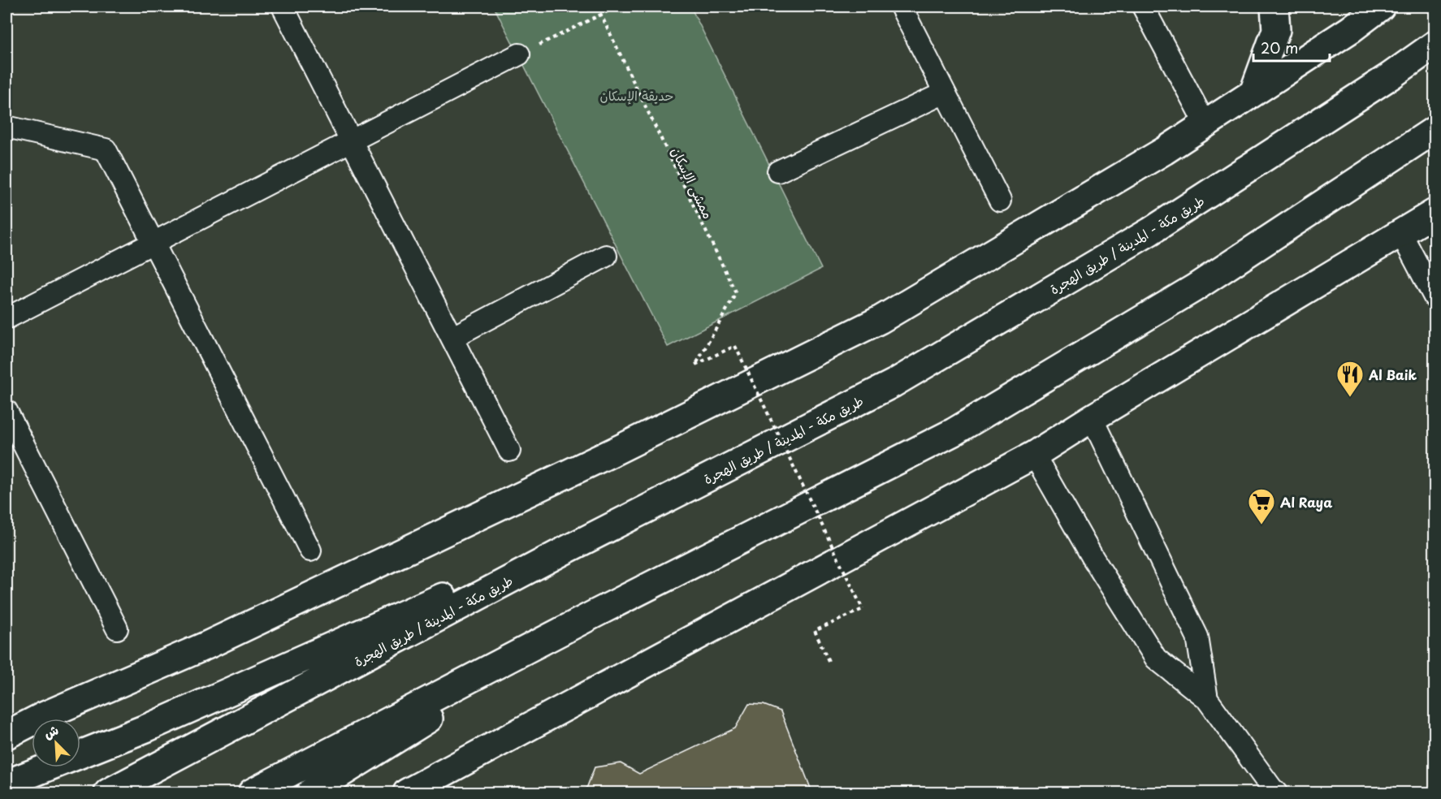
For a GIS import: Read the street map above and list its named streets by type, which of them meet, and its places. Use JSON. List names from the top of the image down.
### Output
{
  "streets": {
    "main road": ["طريق مكة - المدينة / طريق الهجرة"],
    "path": ["ممشى الإسكان"]
  },
  "parks": ["حديقة الإسكان"],
  "places": {
    "restaurant": ["Al Baik"],
    "supermarket": ["Al Raya"]
  },
  "scale_bar": "20 m",
  "north": "top left"
}
